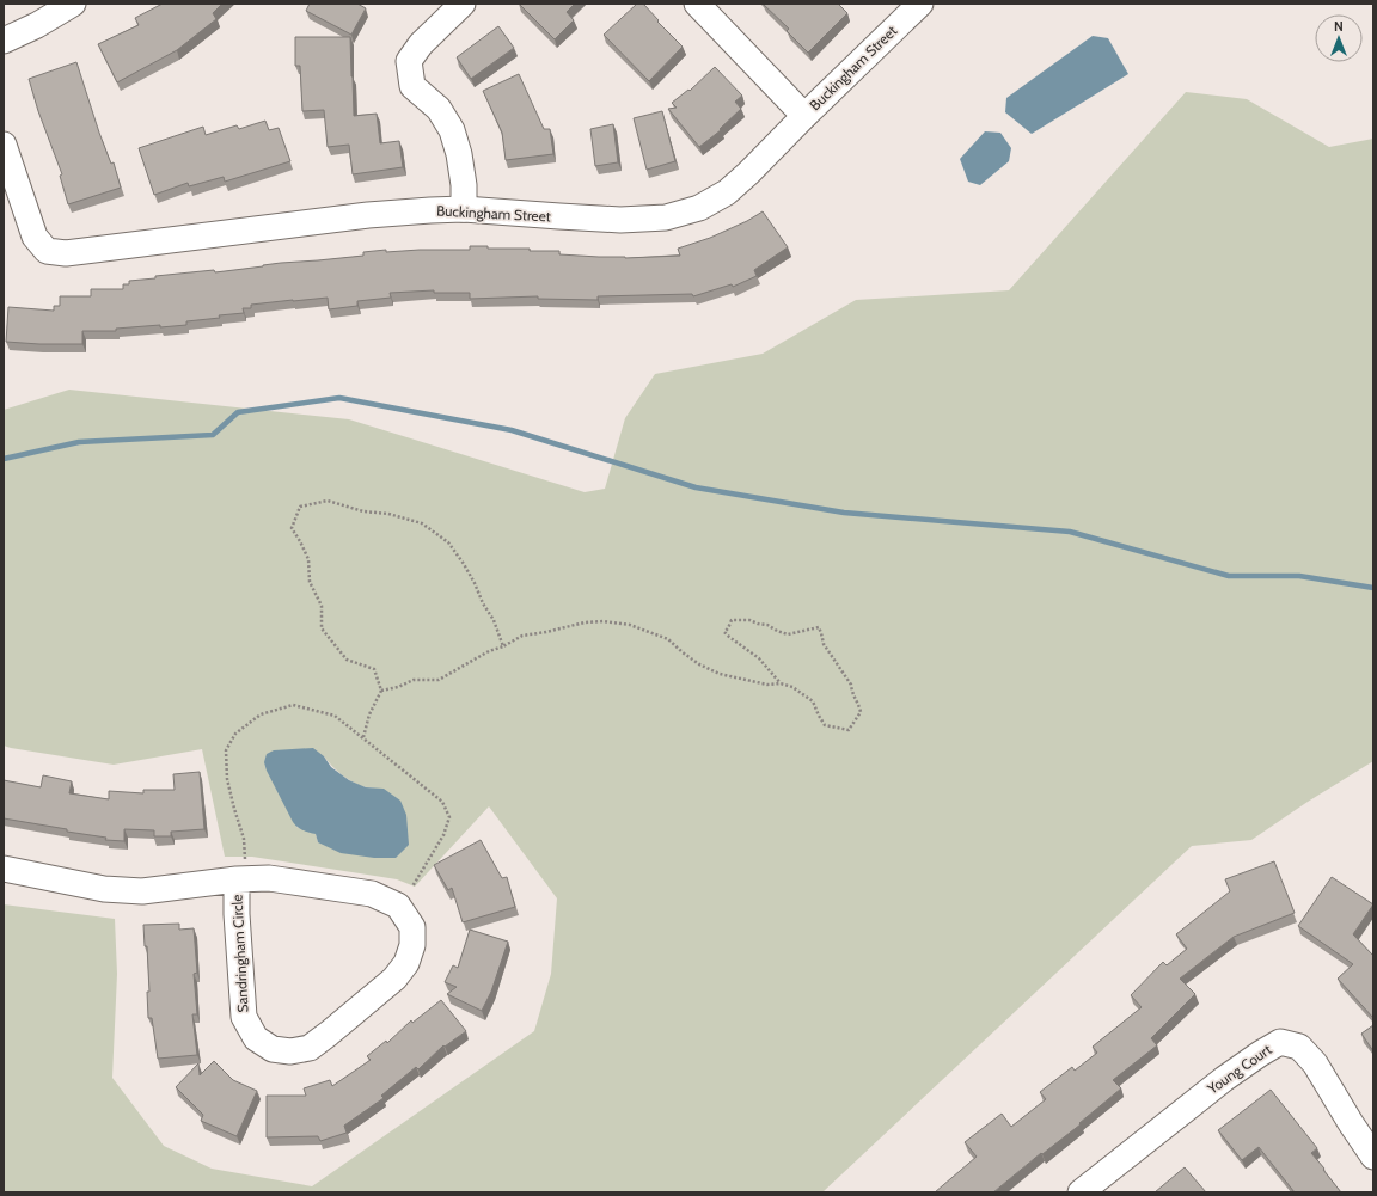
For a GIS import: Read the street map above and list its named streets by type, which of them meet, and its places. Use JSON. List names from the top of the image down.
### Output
{
  "streets": {
    "street": ["Buckingham Street", "Sandringham Circle", "Young Court"]
  },
  "north": "top"
}
